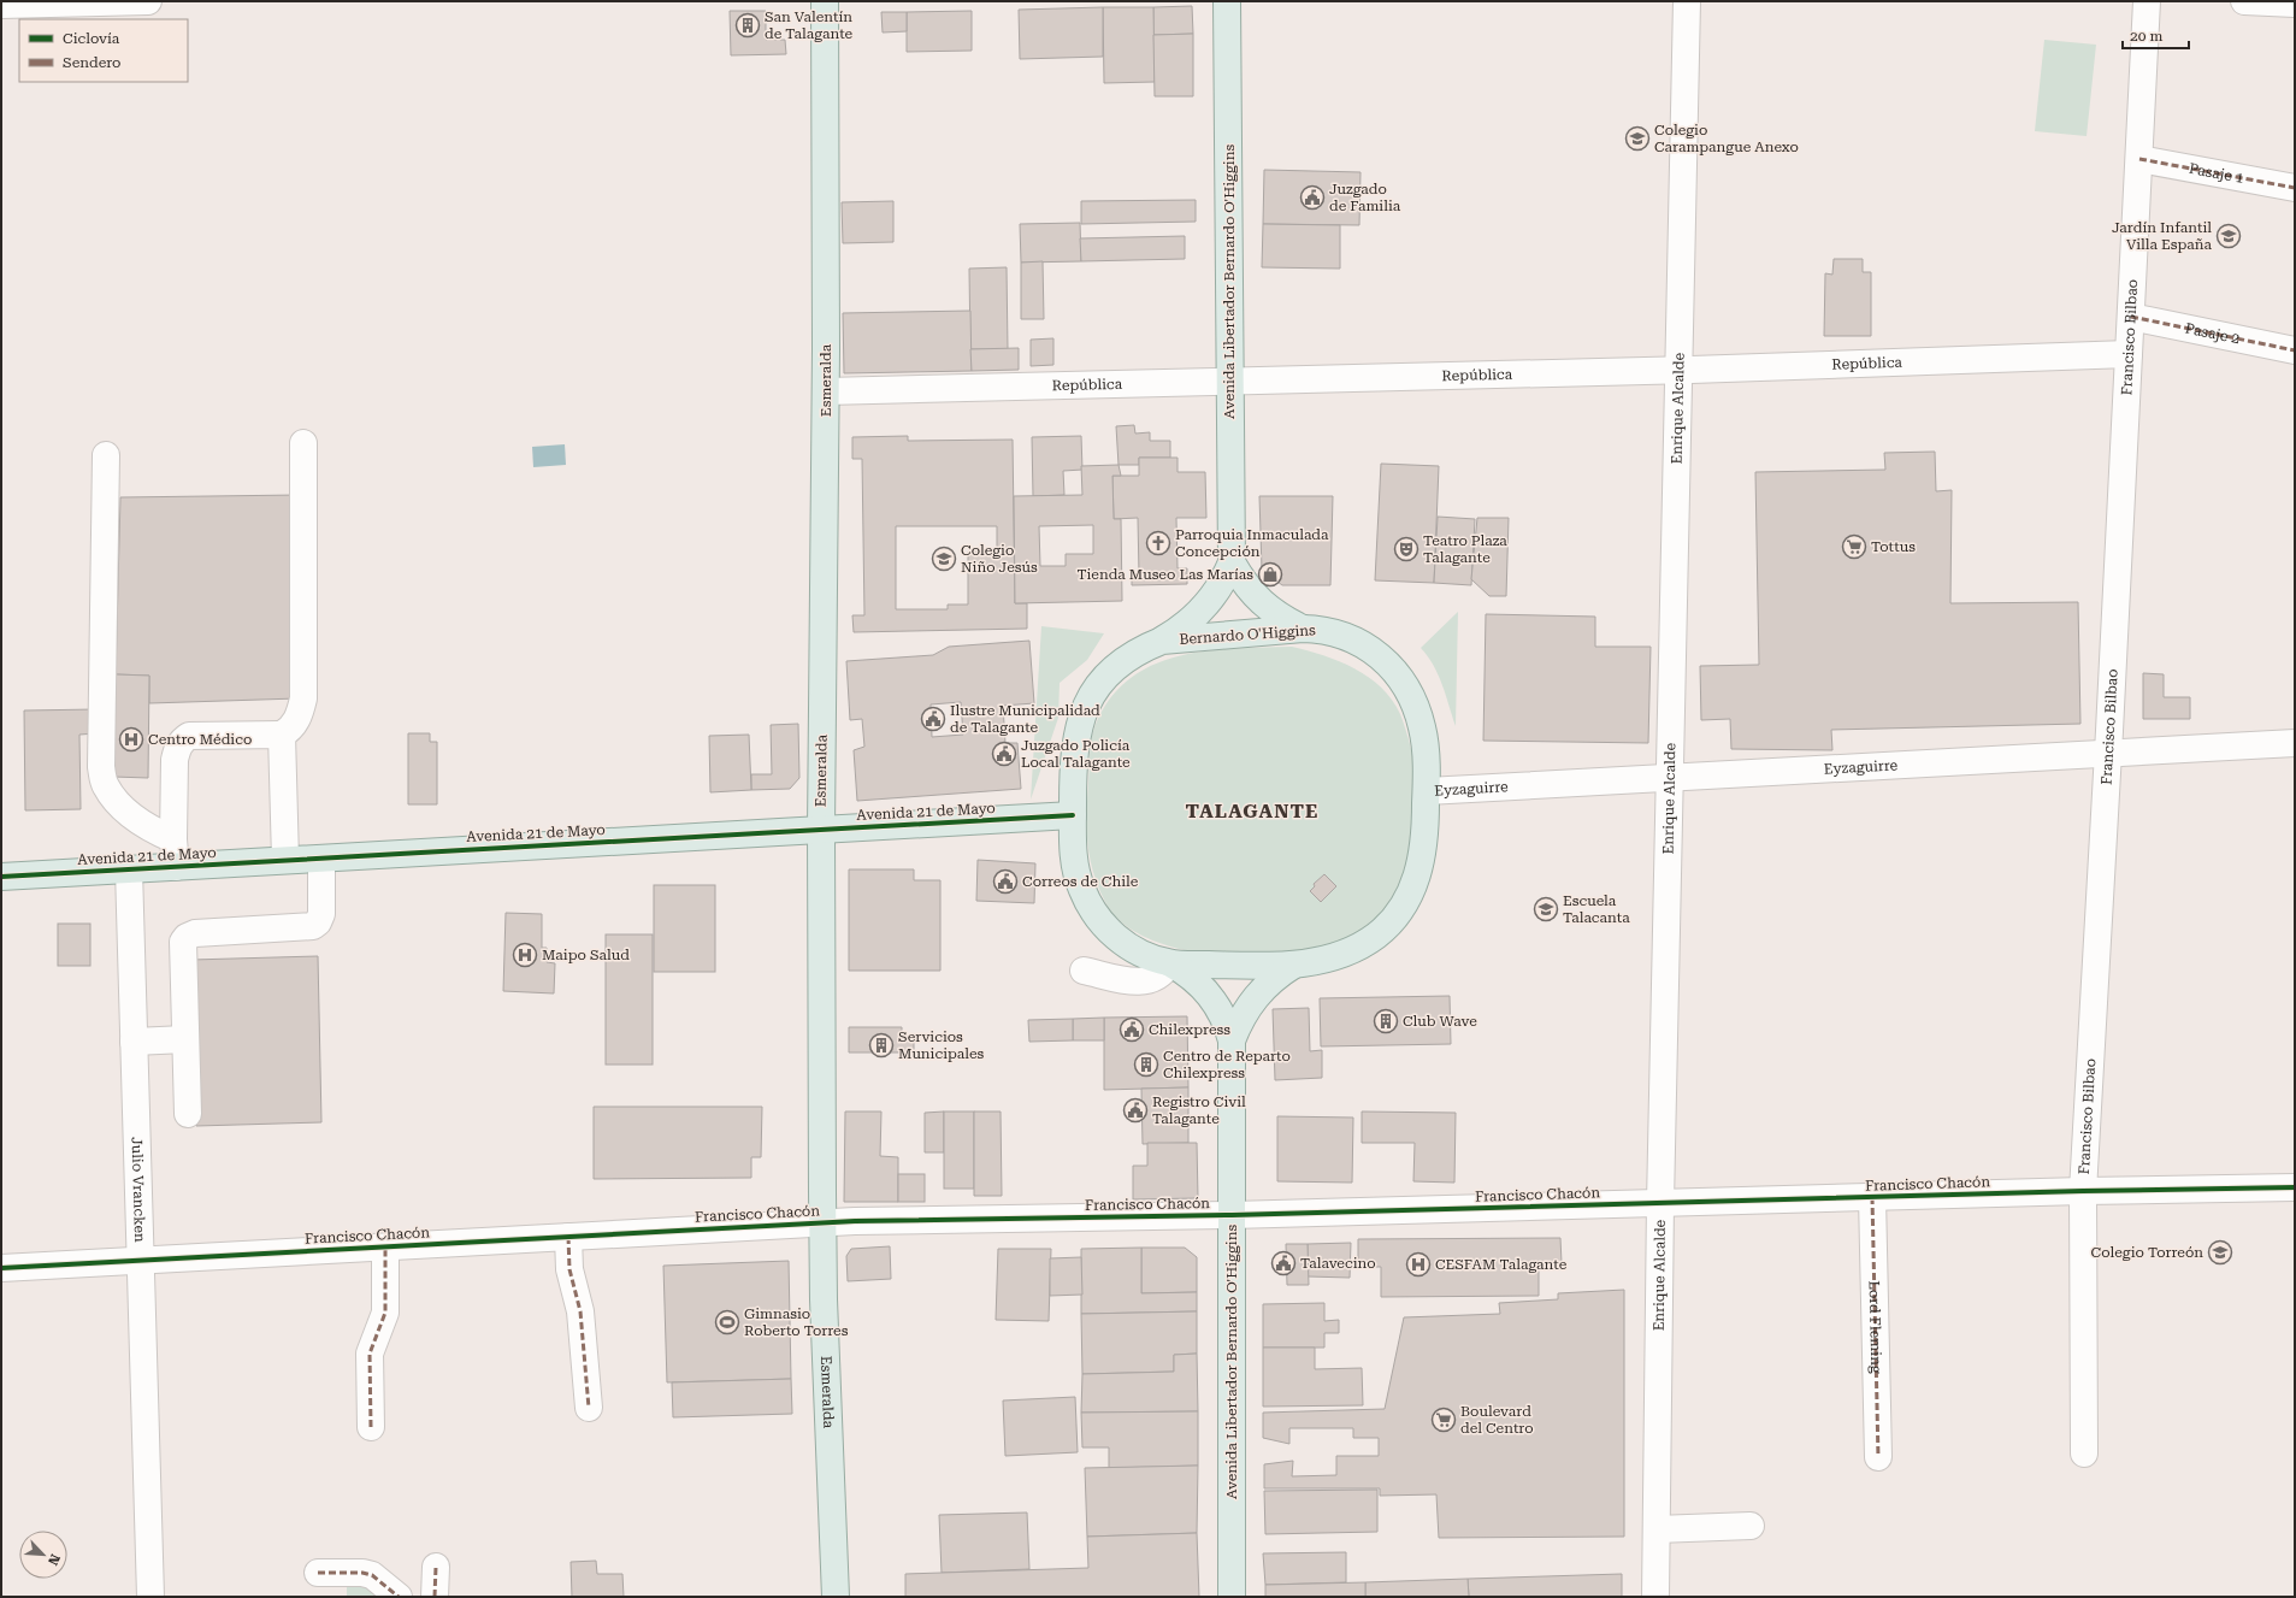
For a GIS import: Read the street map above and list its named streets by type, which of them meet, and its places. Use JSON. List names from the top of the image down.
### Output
{
  "streets": {
    "main road": [
      "Avenida Libertador Bernardo O'Higgins",
      "Esmeralda",
      "Bernardo O'Higgins",
      "Avenida 21 de Mayo"
    ],
    "street": [
      "Pasaje 1",
      "Pasaje 2",
      "Francisco Bilbao",
      "República",
      "Enrique Alcalde",
      "Eyzaguirre",
      "Francisco Chacón",
      "Julio Vrancken",
      "Lord Fleming"
    ]
  },
  "crossings": [
    ["Pasaje 1", "Francisco Bilbao"],
    ["Avenida Libertador Bernardo O'Higgins", "República"],
    ["Avenida Libertador Bernardo O'Higgins", "Bernardo O'Higgins"],
    ["Avenida Libertador Bernardo O'Higgins", "Francisco Chacón"],
    ["Pasaje 2", "Francisco Bilbao"],
    ["Francisco Bilbao", "República"],
    ["Francisco Bilbao", "Eyzaguirre"],
    ["Francisco Bilbao", "Francisco Chacón"],
    ["República", "Esmeralda"],
    ["República", "Enrique Alcalde"],
    ["Esmeralda", "Avenida 21 de Mayo"],
    ["Esmeralda", "Francisco Chacón"],
    ["Enrique Alcalde", "Eyzaguirre"],
    ["Enrique Alcalde", "Francisco Chacón"],
    ["Bernardo O'Higgins", "Eyzaguirre"],
    ["Bernardo O'Higgins", "Avenida 21 de Mayo"],
    ["Avenida 21 de Mayo", "Julio Vrancken"],
    ["Francisco Chacón", "Julio Vrancken"],
    ["Francisco Chacón", "Lord Fleming"]
  ],
  "districts": ["TALAGANTE"],
  "places": {
    "building": [
      "San Valentín de Talagante",
      "Club Wave",
      "Servicios Municipales",
      "Centro de Reparto Chilexpress"
    ],
    "school or university": [
      "Colegio Carampangue Anexo",
      "Jardín Infantil Villa España",
      "Colegio Niño Jesús",
      "Escuela Talacanta",
      "Colegio Torreón"
    ],
    "public building": [
      "Juzgado de Familia",
      "Ilustre Municipalidad de Talagante",
      "Juzgado Policía Local Talagante",
      "Correos de Chile",
      "Chilexpress",
      "Registro Civil Talagante",
      "Talavecino"
    ],
    "church": ["Parroquia Inmaculada Concepción"],
    "supermarket": ["Tottus", "Boulevard del Centro"],
    "theatre": ["Teatro Plaza Talagante"],
    "shop": ["Tienda Museo Las Marías"],
    "hospital": ["Centro Médico", "Maipo Salud", "CESFAM Talagante"],
    "sports": ["Gimnasio Roberto Torres"]
  },
  "legend": ["Ciclovía", "Sendero"],
  "scale_bar": "20 m",
  "north": "bottom right"
}
